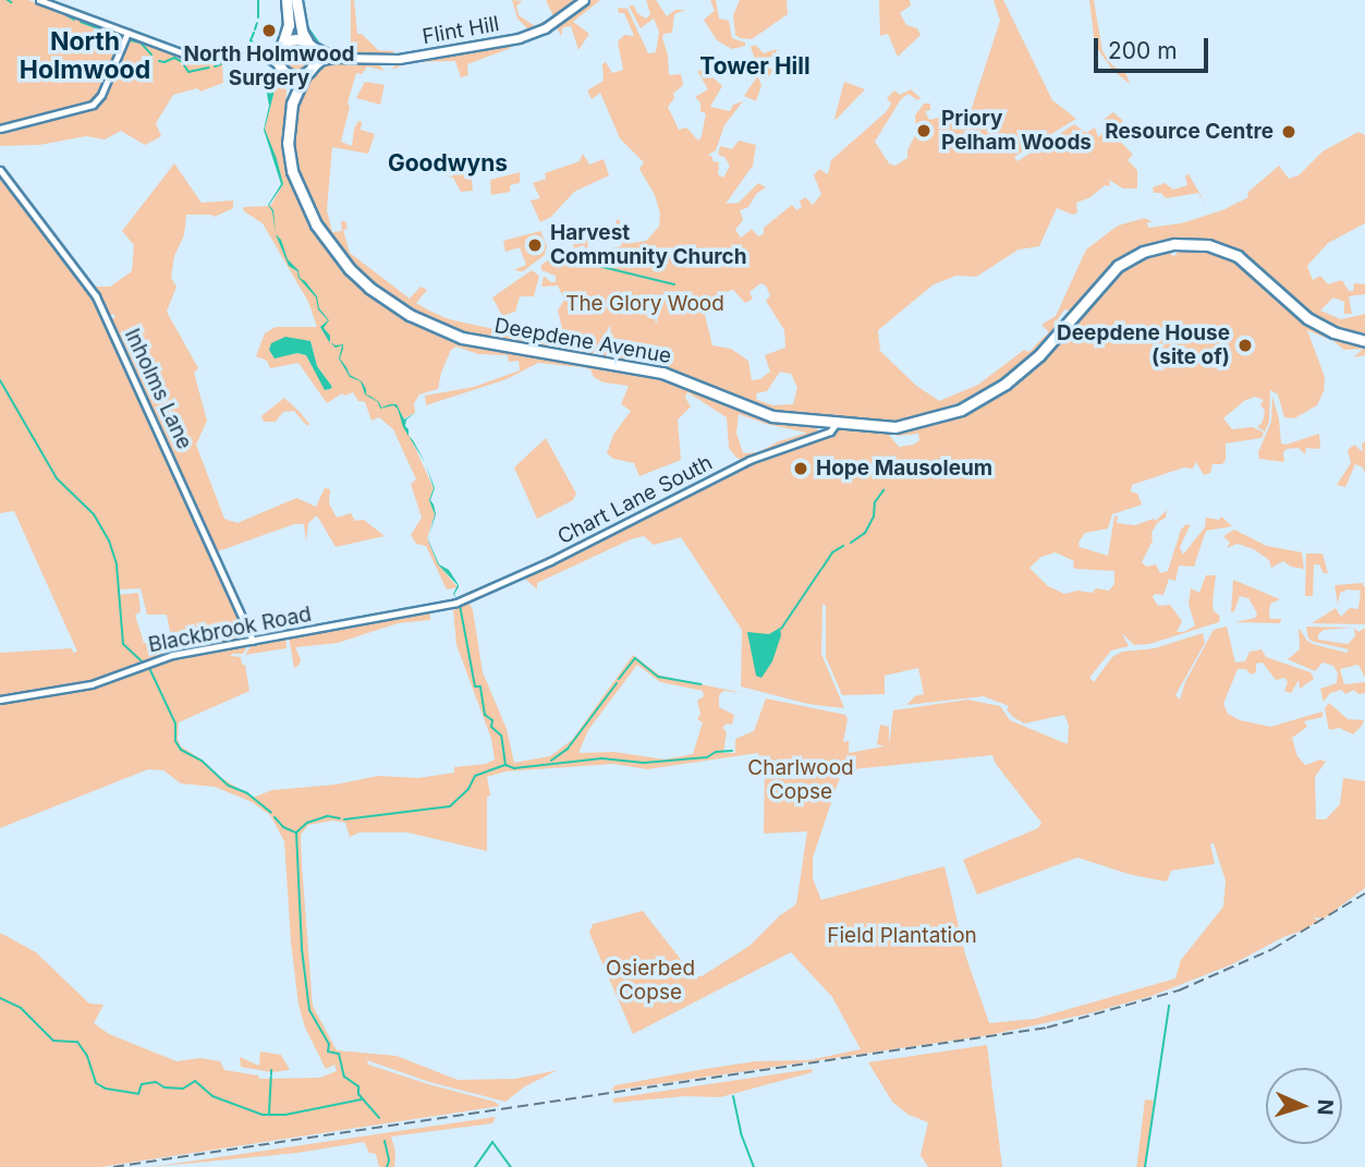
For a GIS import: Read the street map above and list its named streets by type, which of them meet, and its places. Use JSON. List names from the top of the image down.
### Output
{
  "streets": {
    "highway": ["Deepdene Avenue"],
    "main road": ["Flint Hill"],
    "street": ["Inholms Lane", "Chart Lane South", "Blackbrook Road"]
  },
  "crossings": [
    ["Flint Hill", "Deepdene Avenue"],
    ["Deepdene Avenue", "Chart Lane South"],
    ["Inholms Lane", "Blackbrook Road"],
    ["Chart Lane South", "Blackbrook Road"]
  ],
  "districts": ["North Holmwood", "Tower Hill", "Goodwyns"],
  "parks": [
    "The Glory Wood",
    "Charlwood Copse",
    "Field Plantation",
    "Osierbed Copse"
  ],
  "places": [
    "North Holmwood Surgery",
    "Priory Pelham Woods",
    "Resource Centre",
    "Harvest Community Church",
    "Deepdene House (site of)",
    "Hope Mausoleum"
  ],
  "scale_bar": "200 m",
  "north": "right"
}
